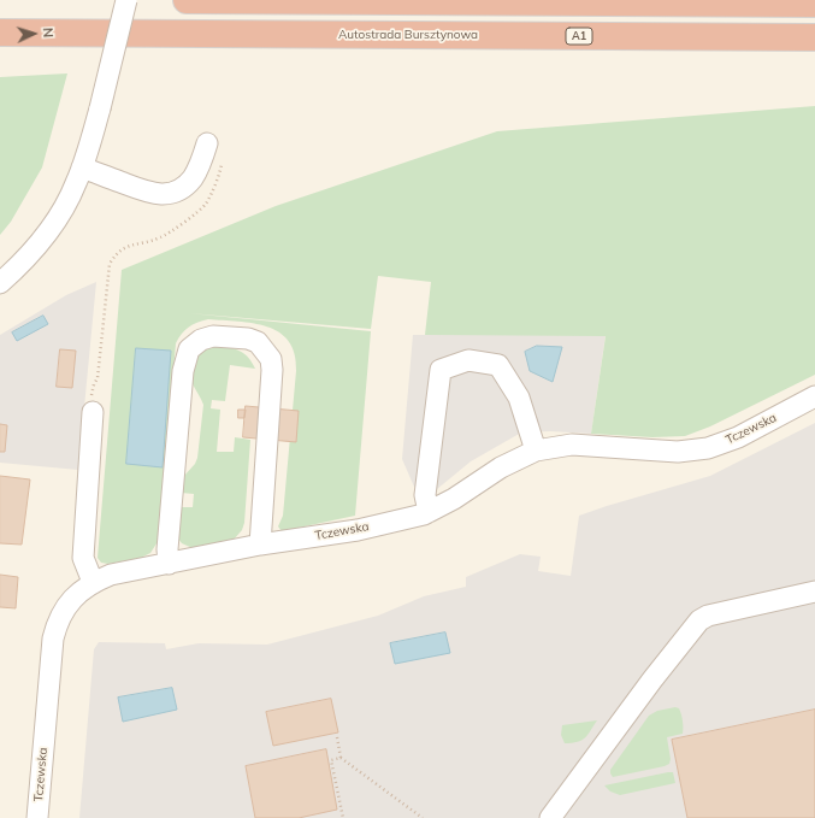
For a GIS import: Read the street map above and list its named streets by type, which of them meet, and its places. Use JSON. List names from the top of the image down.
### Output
{
  "streets": {
    "highway": ["Autostrada Bursztynowa", "A1"],
    "street": ["Tczewska"]
  },
  "north": "right"
}
